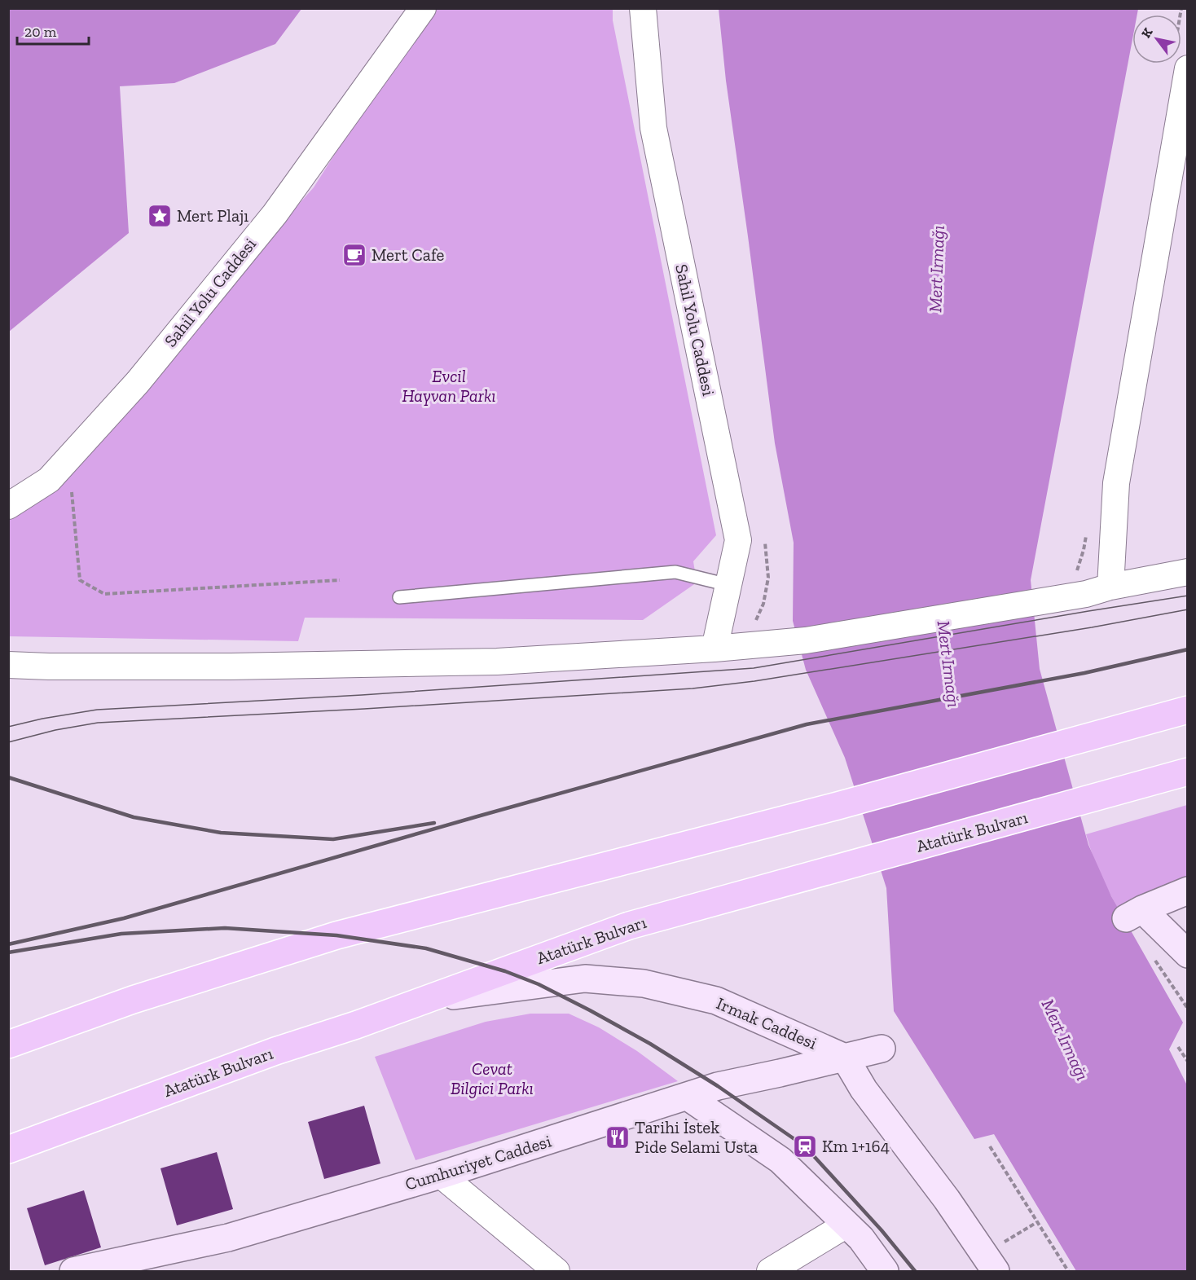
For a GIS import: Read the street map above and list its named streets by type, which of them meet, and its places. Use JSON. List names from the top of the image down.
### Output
{
  "streets": {
    "main road": ["Atatürk Bulvarı", "Irmak Caddesi", "Cumhuriyet Caddesi"],
    "street": ["Sahil Yolu Caddesi"]
  },
  "crossings": [
    ["Atatürk Bulvarı", "Irmak Caddesi"],
    ["Irmak Caddesi", "Cumhuriyet Caddesi"]
  ],
  "water": ["Mert Irmağı"],
  "parks": ["Evcil Hayvan Parkı", "Cevat Bilgici Parkı"],
  "places": {
    "place": ["Mert Plajı"],
    "cafe": ["Mert Cafe"],
    "restaurant": ["Tarihi İstek Pide Selami Usta"],
    "station": ["Km 1+164"]
  },
  "scale_bar": "20 m",
  "north": "top left"
}
